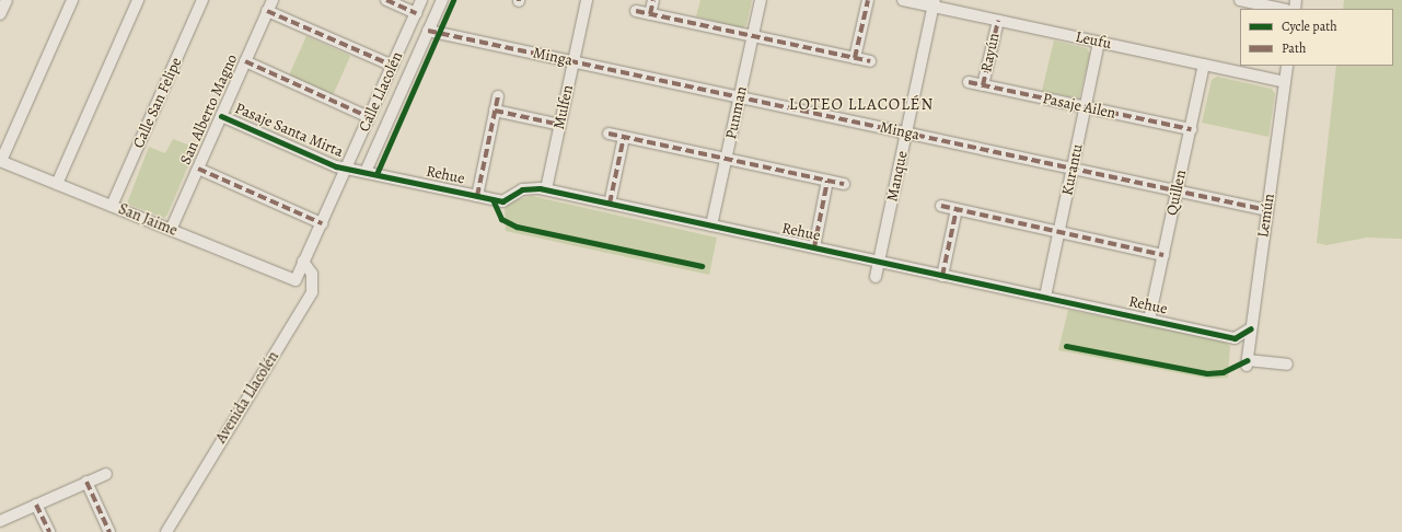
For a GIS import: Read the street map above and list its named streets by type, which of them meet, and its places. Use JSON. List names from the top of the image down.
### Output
{
  "streets": {
    "street": [
      "Leufu",
      "Rayún",
      "Minga",
      "Calle Llacolén",
      "Calle San Felipe",
      "Pasaje Ailen",
      "Mulfen",
      "San Alberto Magno",
      "Punman",
      "Pasaje Santa Mirta",
      "Kurantu",
      "Rehue",
      "Manque",
      "Quillen",
      "Lemún",
      "San Jaime",
      "Avenida Llacolén"
    ]
  },
  "crossings": [
    ["Leufu", "Rayún"],
    ["Leufu", "Kurantu"],
    ["Leufu", "Manque"],
    ["Leufu", "Quillen"],
    ["Leufu", "Lemún"],
    ["Rayún", "Pasaje Ailen"],
    ["Minga", "Calle Llacolén"],
    ["Minga", "Mulfen"],
    ["Minga", "Punman"],
    ["Minga", "Kurantu"],
    ["Minga", "Manque"],
    ["Minga", "Quillen"],
    ["Minga", "Lemún"],
    ["Calle Llacolén", "Pasaje Santa Mirta"],
    ["Calle Llacolén", "Rehue"],
    ["Calle Llacolén", "San Jaime"],
    ["Calle Llacolén", "Avenida Llacolén"],
    ["Calle San Felipe", "San Jaime"],
    ["Pasaje Ailen", "Kurantu"],
    ["Pasaje Ailen", "Quillen"],
    ["Mulfen", "Rehue"],
    ["San Alberto Magno", "Pasaje Santa Mirta"],
    ["San Alberto Magno", "San Jaime"],
    ["Punman", "Rehue"],
    ["Pasaje Santa Mirta", "Rehue"],
    ["Kurantu", "Rehue"],
    ["Rehue", "Manque"],
    ["Rehue", "Quillen"]
  ],
  "districts": ["LOTEO LLACOLÉN"],
  "legend": ["Cycle path", "Path"]
}
